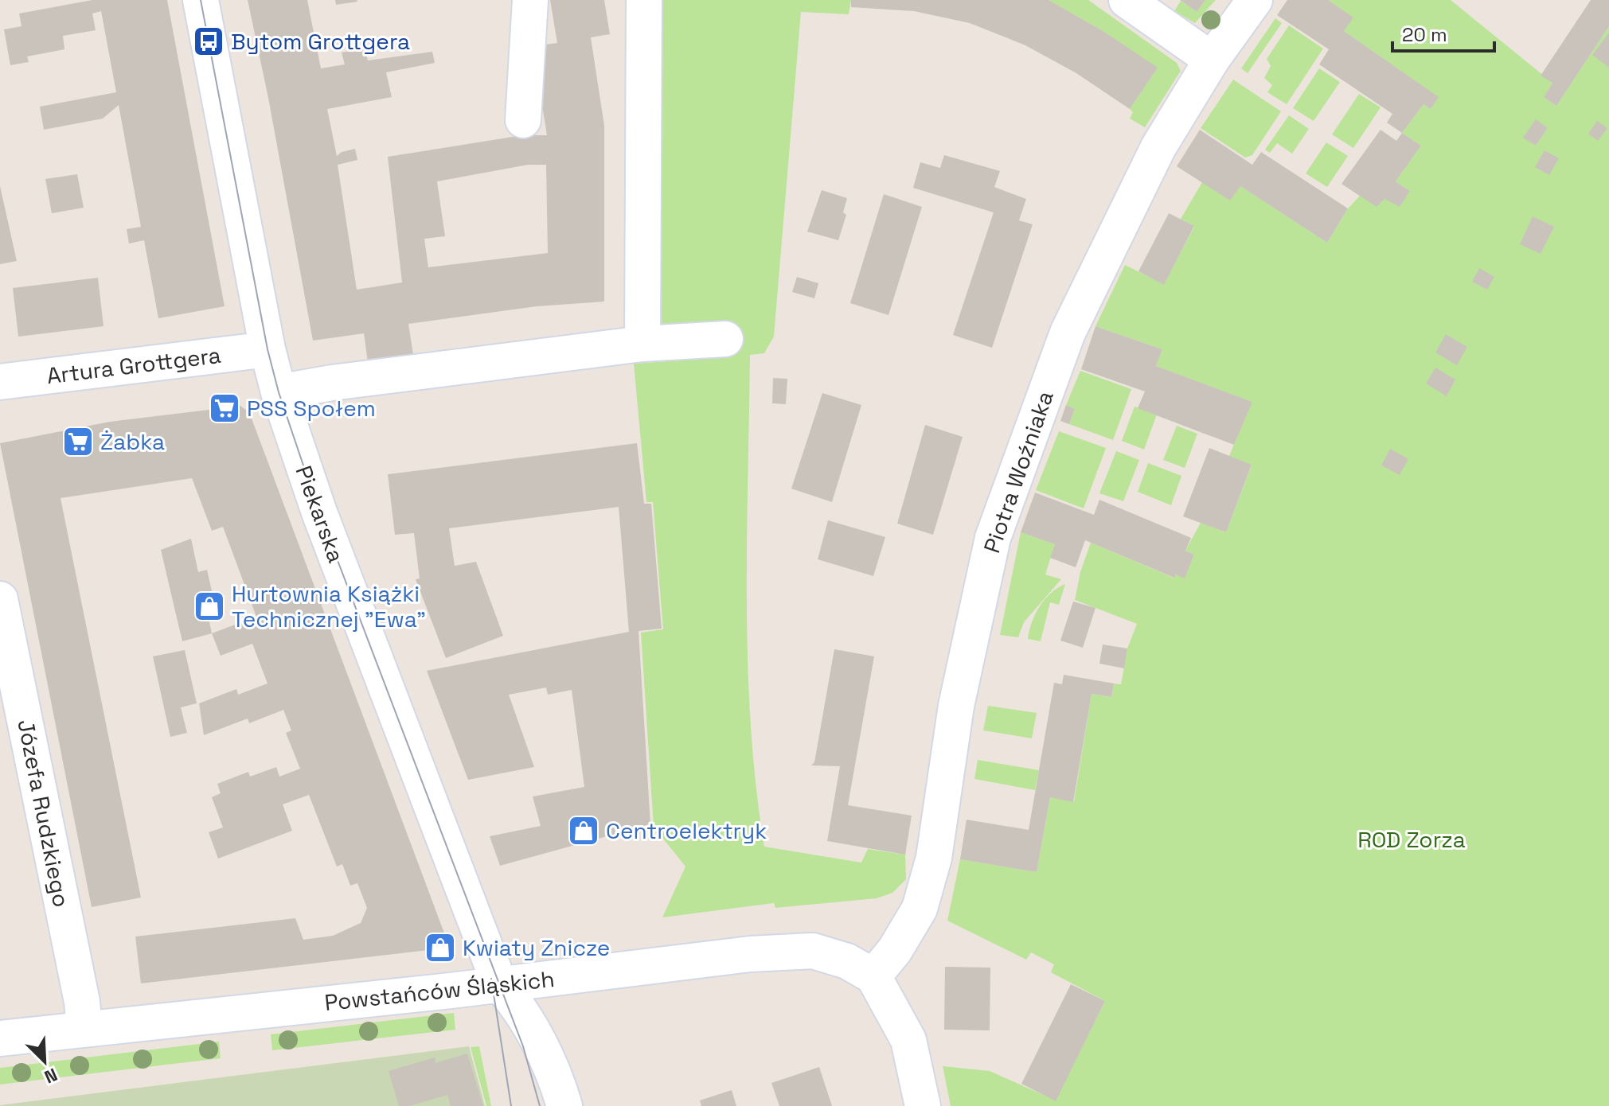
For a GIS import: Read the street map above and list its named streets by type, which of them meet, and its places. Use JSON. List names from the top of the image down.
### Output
{
  "streets": {
    "street": [
      "Artura Grottgera",
      "Piotra Woźniaka",
      "Piekarska",
      "Józefa Rudzkiego",
      "Powstańców Śląskich"
    ]
  },
  "crossings": [
    ["Artura Grottgera", "Piekarska"],
    ["Piotra Woźniaka", "Powstańców Śląskich"],
    ["Piekarska", "Powstańców Śląskich"],
    ["Józefa Rudzkiego", "Powstańców Śląskich"]
  ],
  "parks": ["ROD Zorza"],
  "places": {
    "bus stop": ["Bytom Grottgera"],
    "supermarket": ["PSS Społem", "Żabka"],
    "shop": ["Hurtownia Książki Technicznej \"Ewa\"", "Centroelektryk", "Kwiaty Znicze"]
  },
  "scale_bar": "20 m",
  "north": "bottom right"
}
